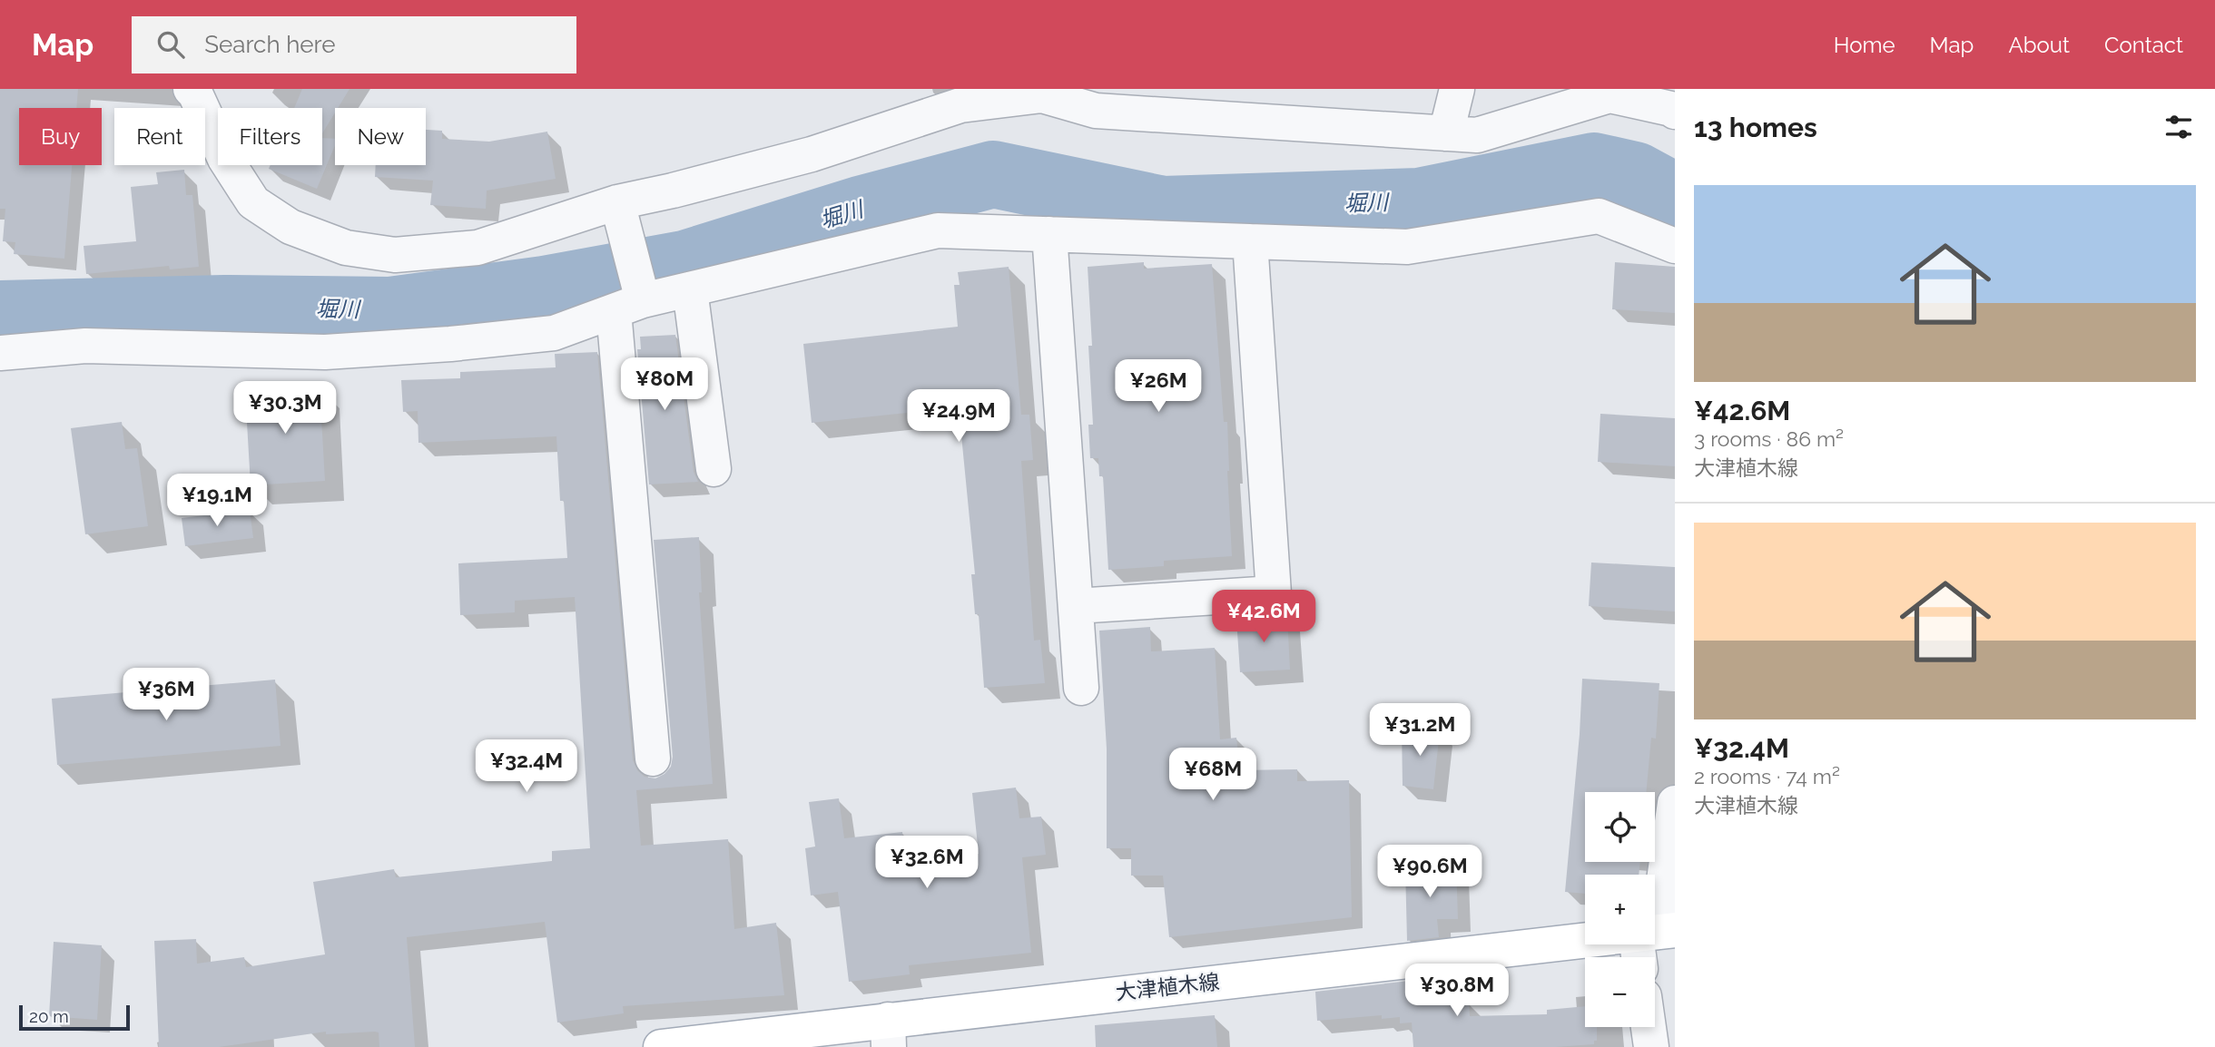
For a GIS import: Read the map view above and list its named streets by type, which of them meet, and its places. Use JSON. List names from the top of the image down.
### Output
{
  "streets": {
    "main road": ["大津植木線"]
  },
  "water": ["堀川"],
  "scale_bar": "20 m",
  "page": {
    "header": "Map",
    "search": "Search here",
    "nav": [
      "Home",
      "Map",
      "About",
      "Contact"
    ],
    "heading": "13 homes",
    "chip": [
      "Buy",
      "Rent",
      "Filters",
      "New"
    ],
    "list": [
      {
        "name": "¥42.6M",
        "note": "3 rooms · 86 m² · 大津植木線"
      },
      {
        "name": "¥32.4M",
        "note": "2 rooms · 74 m² · 大津植木線"
      }
    ],
    "price": [
      "¥80M",
      "¥26M",
      "¥30.3M",
      "¥24.9M",
      "¥19.1M",
      "¥42.6M",
      "¥36M",
      "¥31.2M",
      "¥32.4M",
      "¥68M",
      "¥32.6M",
      "¥90.6M",
      "¥30.8M"
    ],
    "map_buttons": ["+", "−"],
    "scale": "20 m"
  }
}
